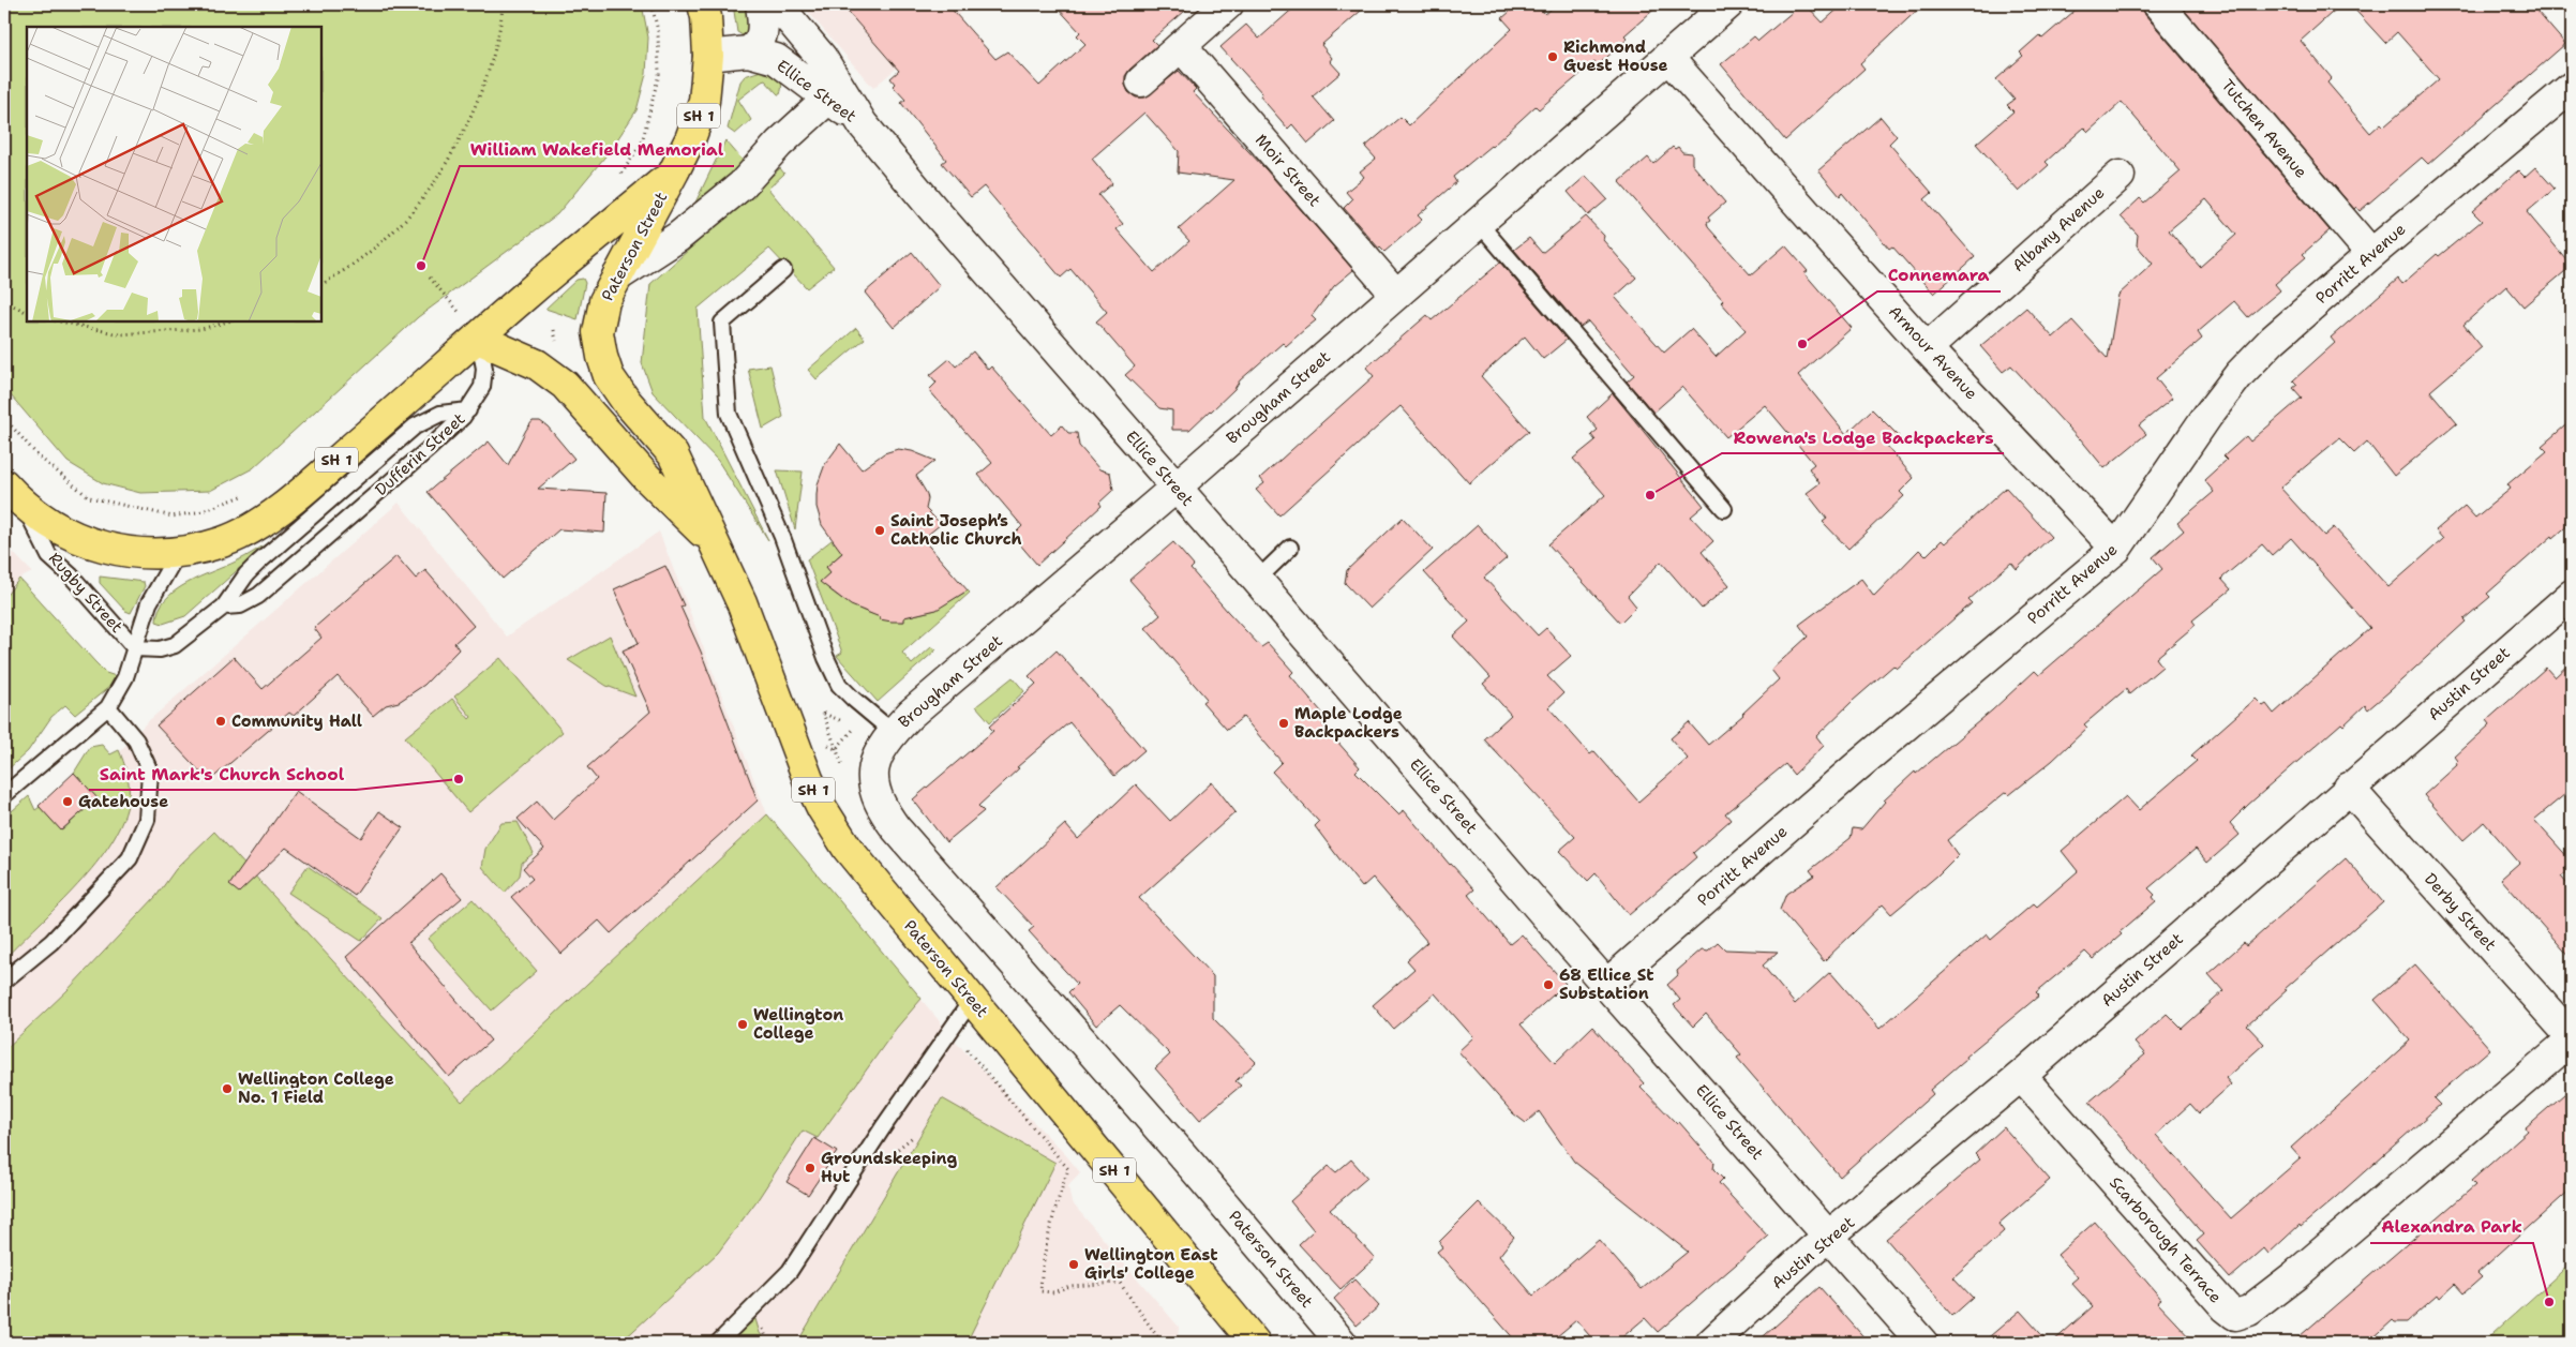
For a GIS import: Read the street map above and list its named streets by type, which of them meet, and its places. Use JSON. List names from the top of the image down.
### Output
{
  "streets": {
    "highway": ["SH 1", "Paterson Street", "Rugby Street"],
    "street": [
      "Ellice Street",
      "Tutchen Avenue",
      "Moir Street",
      "Albany Avenue",
      "Porritt Avenue",
      "Armour Avenue",
      "Brougham Street",
      "Austin Street",
      "Derby Street",
      "Scarborough Terrace"
    ],
    "lane": ["Dufferin Street"]
  },
  "crossings": [
    ["Ellice Street", "SH 1"],
    ["Ellice Street", "Porritt Avenue"],
    ["Ellice Street", "Brougham Street"],
    ["Ellice Street", "Austin Street"],
    ["SH 1", "Paterson Street"],
    ["SH 1", "Dufferin Street"],
    ["SH 1", "Rugby Street"],
    ["Tutchen Avenue", "Porritt Avenue"],
    ["Moir Street", "Brougham Street"],
    ["Albany Avenue", "Armour Avenue"],
    ["Paterson Street", "Brougham Street"],
    ["Paterson Street", "Dufferin Street"],
    ["Porritt Avenue", "Armour Avenue"],
    ["Armour Avenue", "Brougham Street"],
    ["Dufferin Street", "Rugby Street"],
    ["Austin Street", "Derby Street"],
    ["Austin Street", "Scarborough Terrace"],
    ["Derby Street", "Scarborough Terrace"]
  ],
  "places": [
    "Richmond Guest House",
    "William Wakefield Memorial",
    "Connemara",
    "Rowena's Lodge Backpackers",
    "Saint Joseph’s Catholic Church",
    "Community Hall",
    "Maple Lodge Backpackers",
    "Saint Mark's Church School",
    "Gatehouse",
    "68 Ellice St Substation",
    "Wellington College",
    "Wellington College No. 1 Field",
    "Groundskeeping Hut",
    "Wellington East Girls' College",
    "Alexandra Park"
  ]
}
